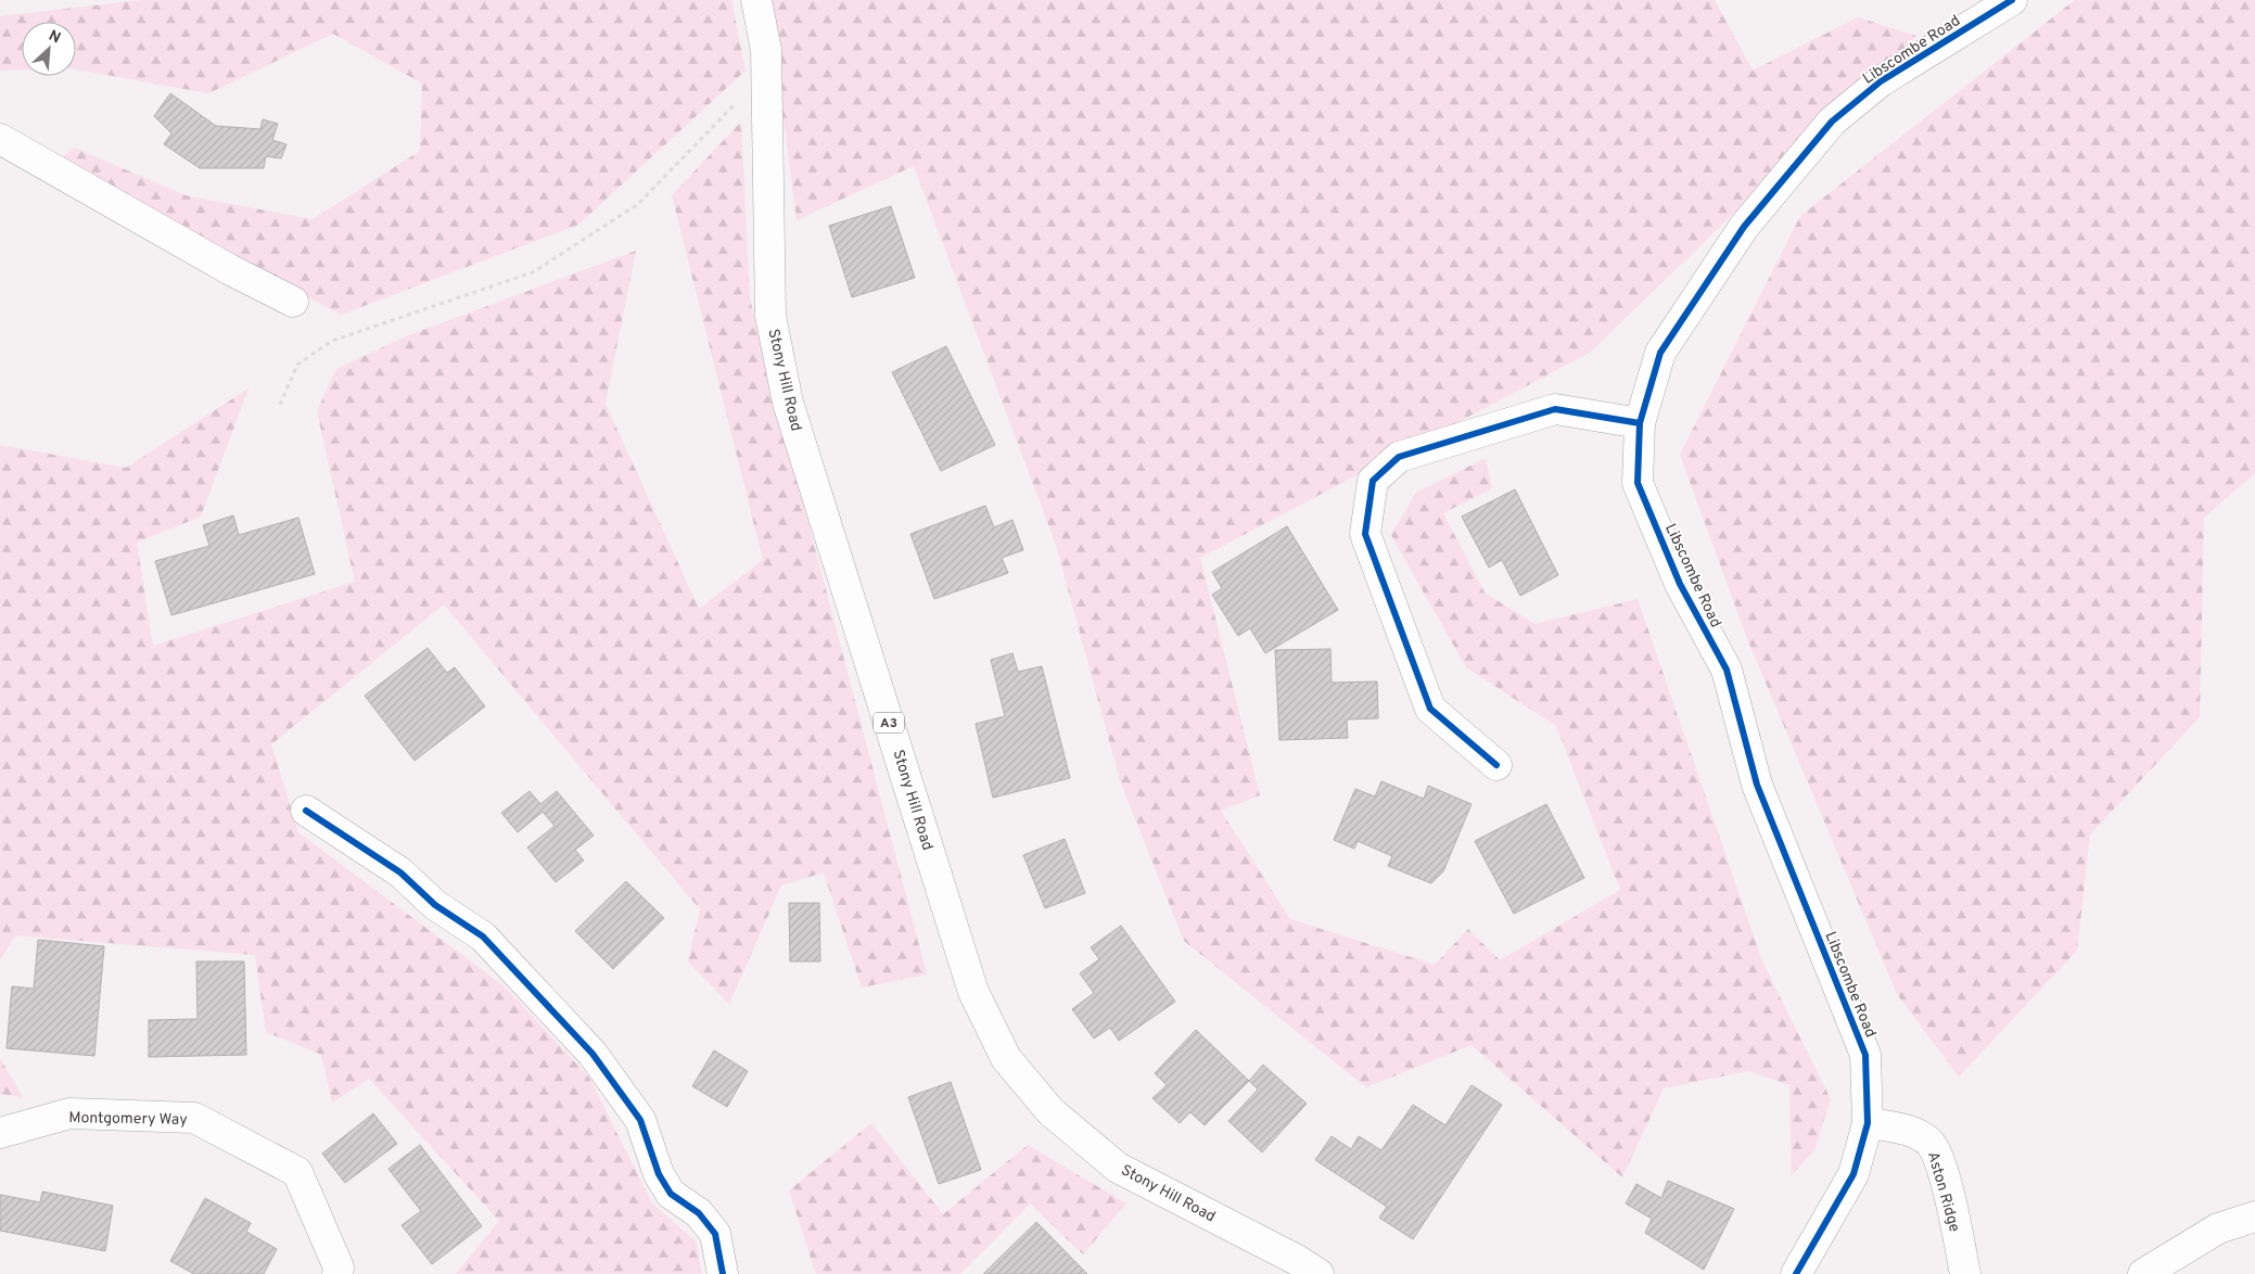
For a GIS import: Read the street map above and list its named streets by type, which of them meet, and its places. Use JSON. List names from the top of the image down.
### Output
{
  "streets": {
    "street": [
      "Libscombe Road",
      "Stony Hill Road",
      "A3",
      "Montgomery Way",
      "Aston Ridge"
    ]
  },
  "crossings": [
    ["Libscombe Road", "Aston Ridge"]
  ],
  "north": "top right"
}
